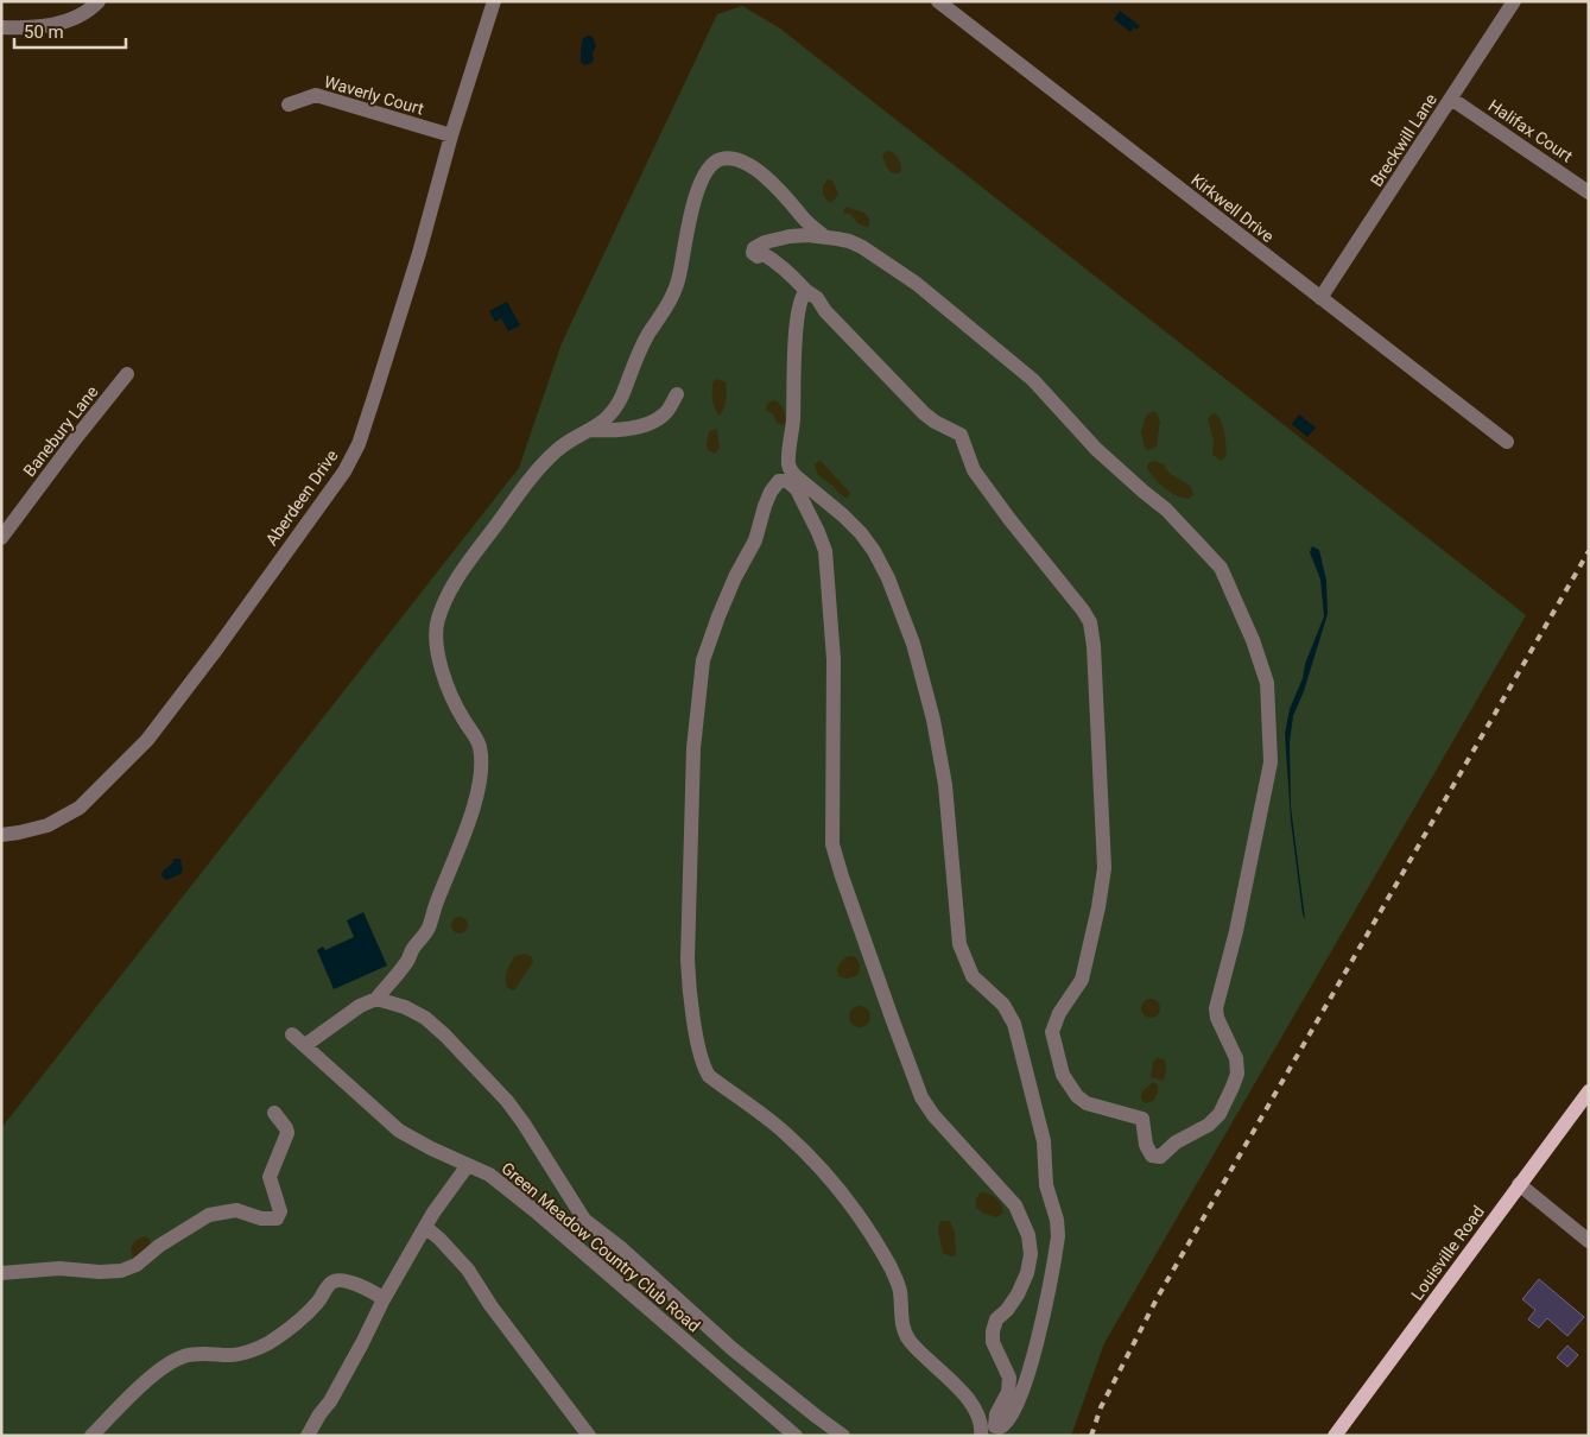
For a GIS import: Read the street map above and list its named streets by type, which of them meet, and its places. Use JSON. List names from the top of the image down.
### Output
{
  "streets": {
    "main road": ["Louisville Road"],
    "street": [
      "Waverly Court",
      "Halifax Court",
      "Breckwill Lane",
      "Kirkwell Drive",
      "Banebury Lane",
      "Aberdeen Drive",
      "Green Meadow Country Club Road"
    ]
  },
  "crossings": [
    ["Waverly Court", "Aberdeen Drive"],
    ["Halifax Court", "Breckwill Lane"],
    ["Breckwill Lane", "Kirkwell Drive"]
  ],
  "scale_bar": "50 m"
}
